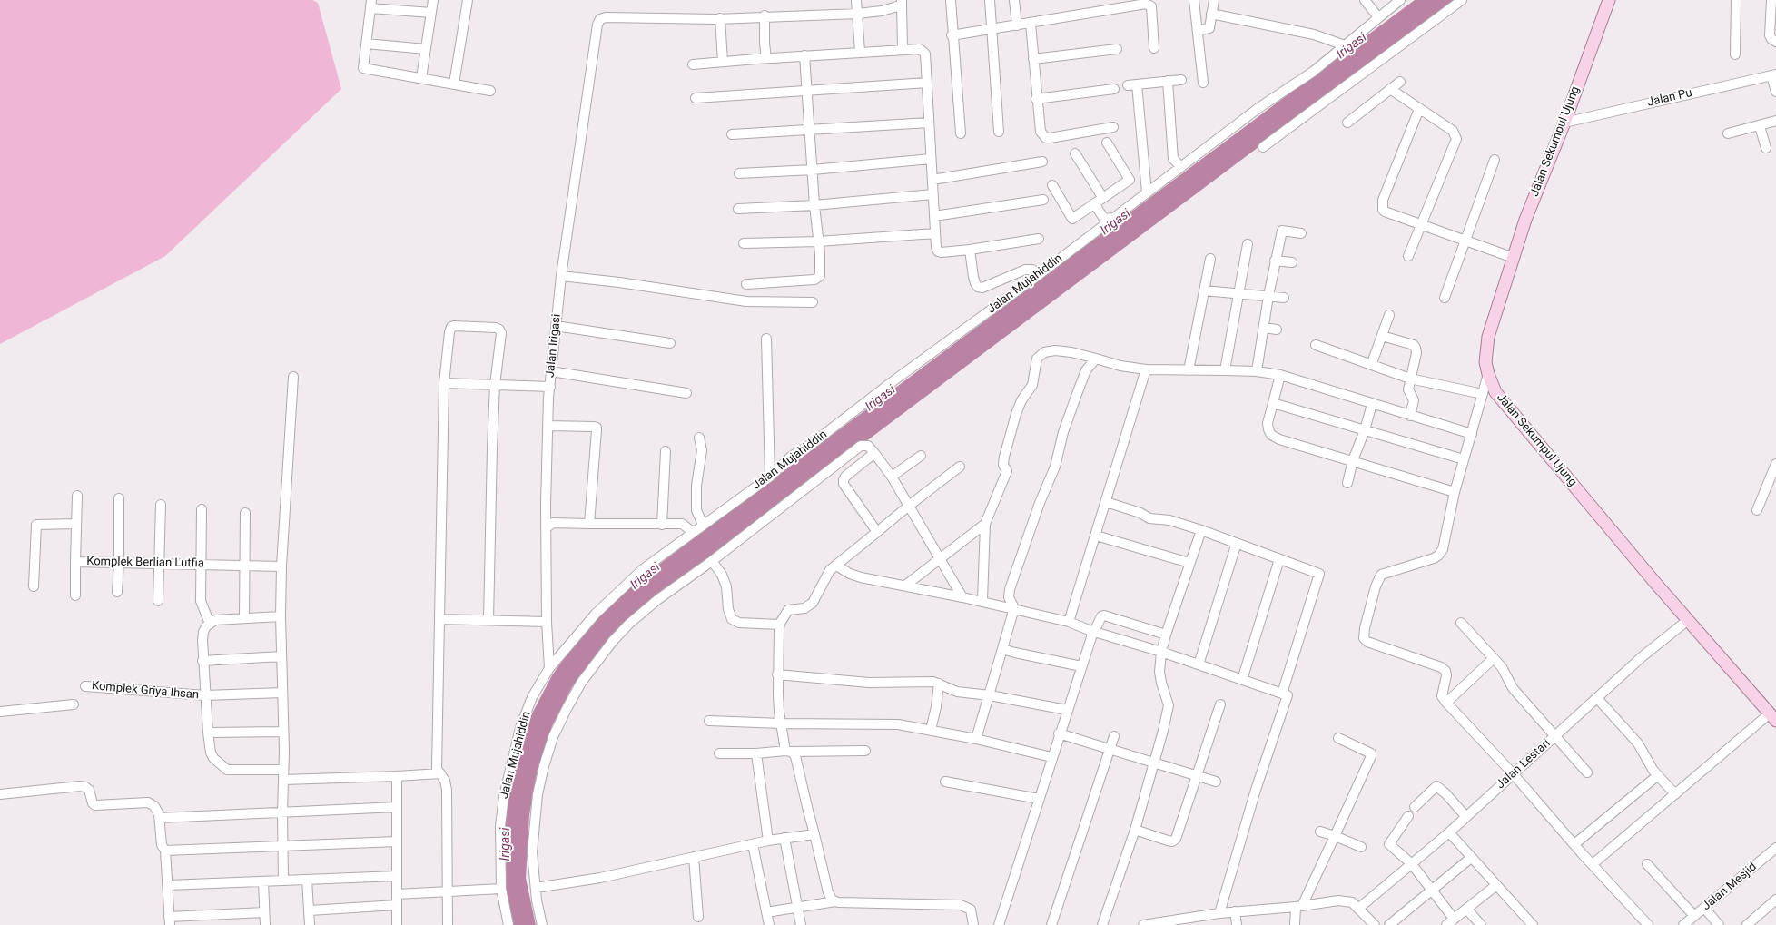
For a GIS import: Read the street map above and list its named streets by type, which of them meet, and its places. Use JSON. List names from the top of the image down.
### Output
{
  "streets": {
    "main road": ["Jalan Sekumpul Ujung"],
    "street": [
      "Jalan Pu",
      "Jalan Mujahiddin",
      "Jalan Irigasi",
      "Komplek Berlian Lutfia",
      "Komplek Griya Ihsan",
      "Jalan Lestari",
      "Jalan Mesjid"
    ]
  },
  "crossings": [
    ["Jalan Pu", "Jalan Sekumpul Ujung"],
    ["Jalan Sekumpul Ujung", "Jalan Lestari"],
    ["Jalan Mujahiddin", "Jalan Irigasi"]
  ],
  "water": ["Irigasi"]
}
